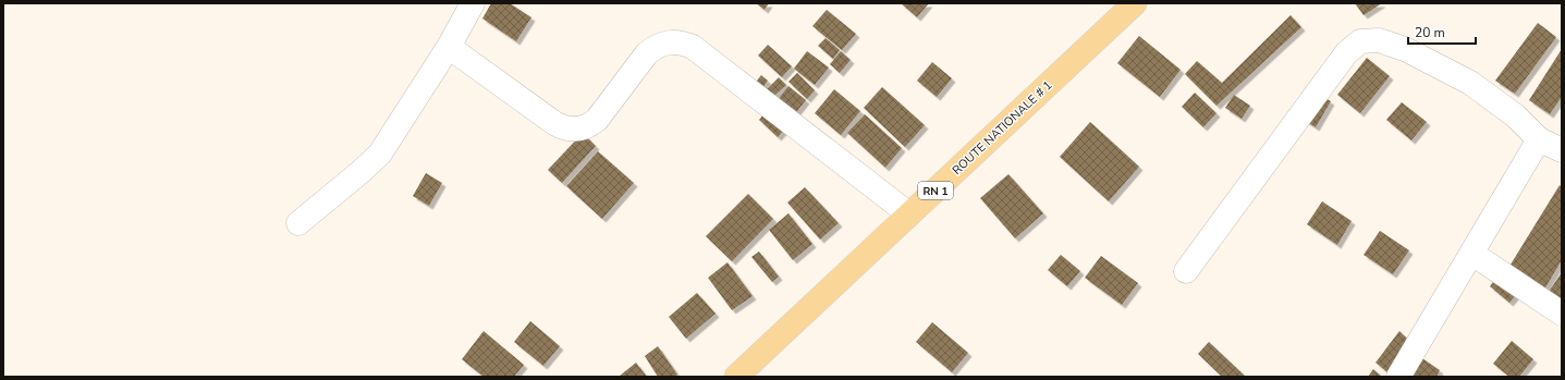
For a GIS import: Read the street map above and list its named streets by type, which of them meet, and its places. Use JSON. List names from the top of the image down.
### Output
{
  "streets": {
    "main road": ["ROUTE NATIONALE # 1", "RN 1"]
  },
  "scale_bar": "20 m"
}
